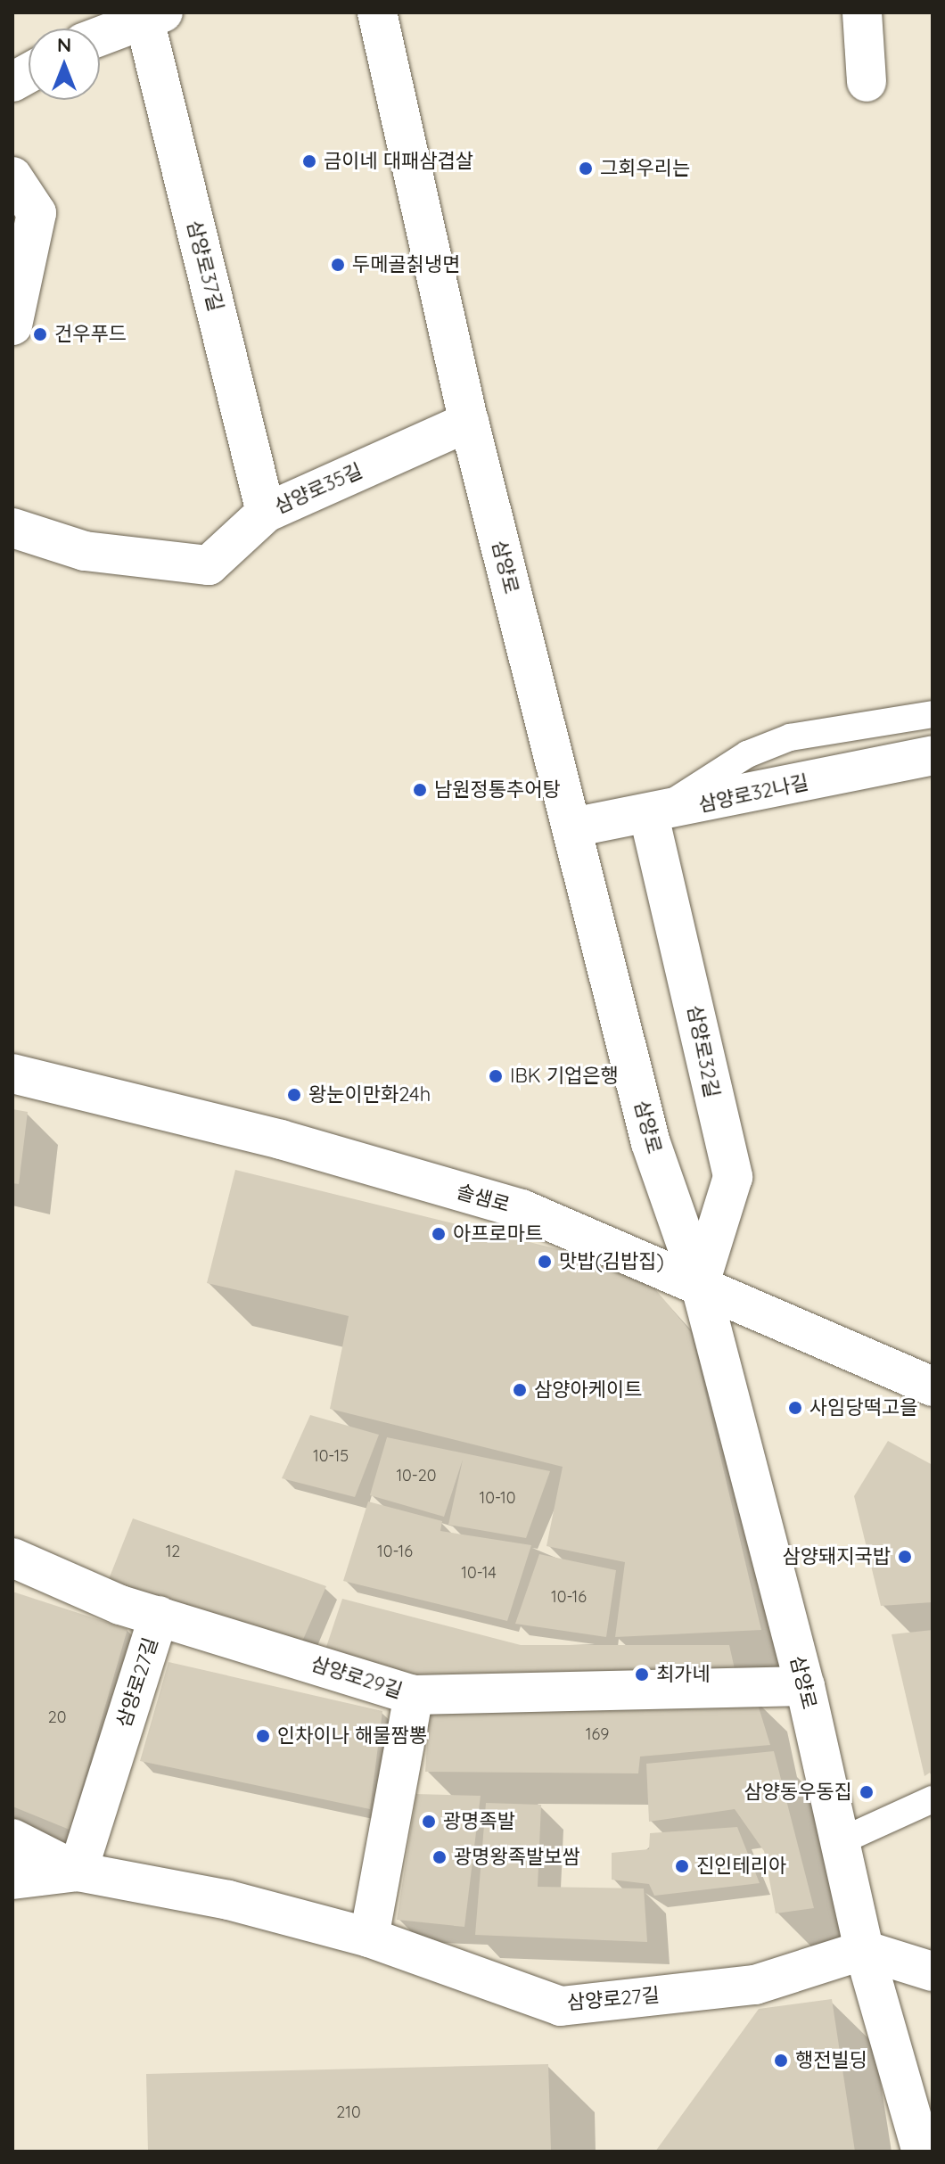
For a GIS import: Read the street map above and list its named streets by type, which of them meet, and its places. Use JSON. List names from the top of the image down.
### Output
{
  "streets": {
    "street": [
      "삼양로37길",
      "삼양로35길",
      "삼양로",
      "삼양로32나길",
      "삼양로32길",
      "솔샘로",
      "삼양로29길",
      "삼양로27길"
    ]
  },
  "crossings": [
    ["삼양로37길", "삼양로35길"],
    ["삼양로35길", "삼양로"],
    ["삼양로", "삼양로32나길"],
    ["삼양로", "삼양로32길"],
    ["삼양로", "솔샘로"],
    ["삼양로", "삼양로29길"],
    ["삼양로", "삼양로27길"],
    ["삼양로32나길", "삼양로32길"],
    ["삼양로32길", "솔샘로"],
    ["삼양로29길", "삼양로27길"]
  ],
  "places": [
    "금이네 대패삼겹살",
    "그회우리는",
    "두메골칡냉면",
    "건우푸드",
    "남원정통추어탕",
    "IBK 기업은행",
    "왕눈이만화24h",
    "아프로마트",
    "맛밥(김밥집)",
    "삼양아케이트",
    "사임당떡고을",
    "삼양돼지국밥",
    "최가네",
    "인차이나 해물짬뽕",
    "삼양동우동집",
    "광명족발",
    "광명왕족발보쌈",
    "진인테리아",
    "행전빌딩"
  ],
  "house_numbers": [
    "10-15",
    "10-20",
    "10-10",
    "12",
    "10-16",
    "10-14",
    "10-16",
    "20",
    "169",
    "210"
  ],
  "north": "top"
}
